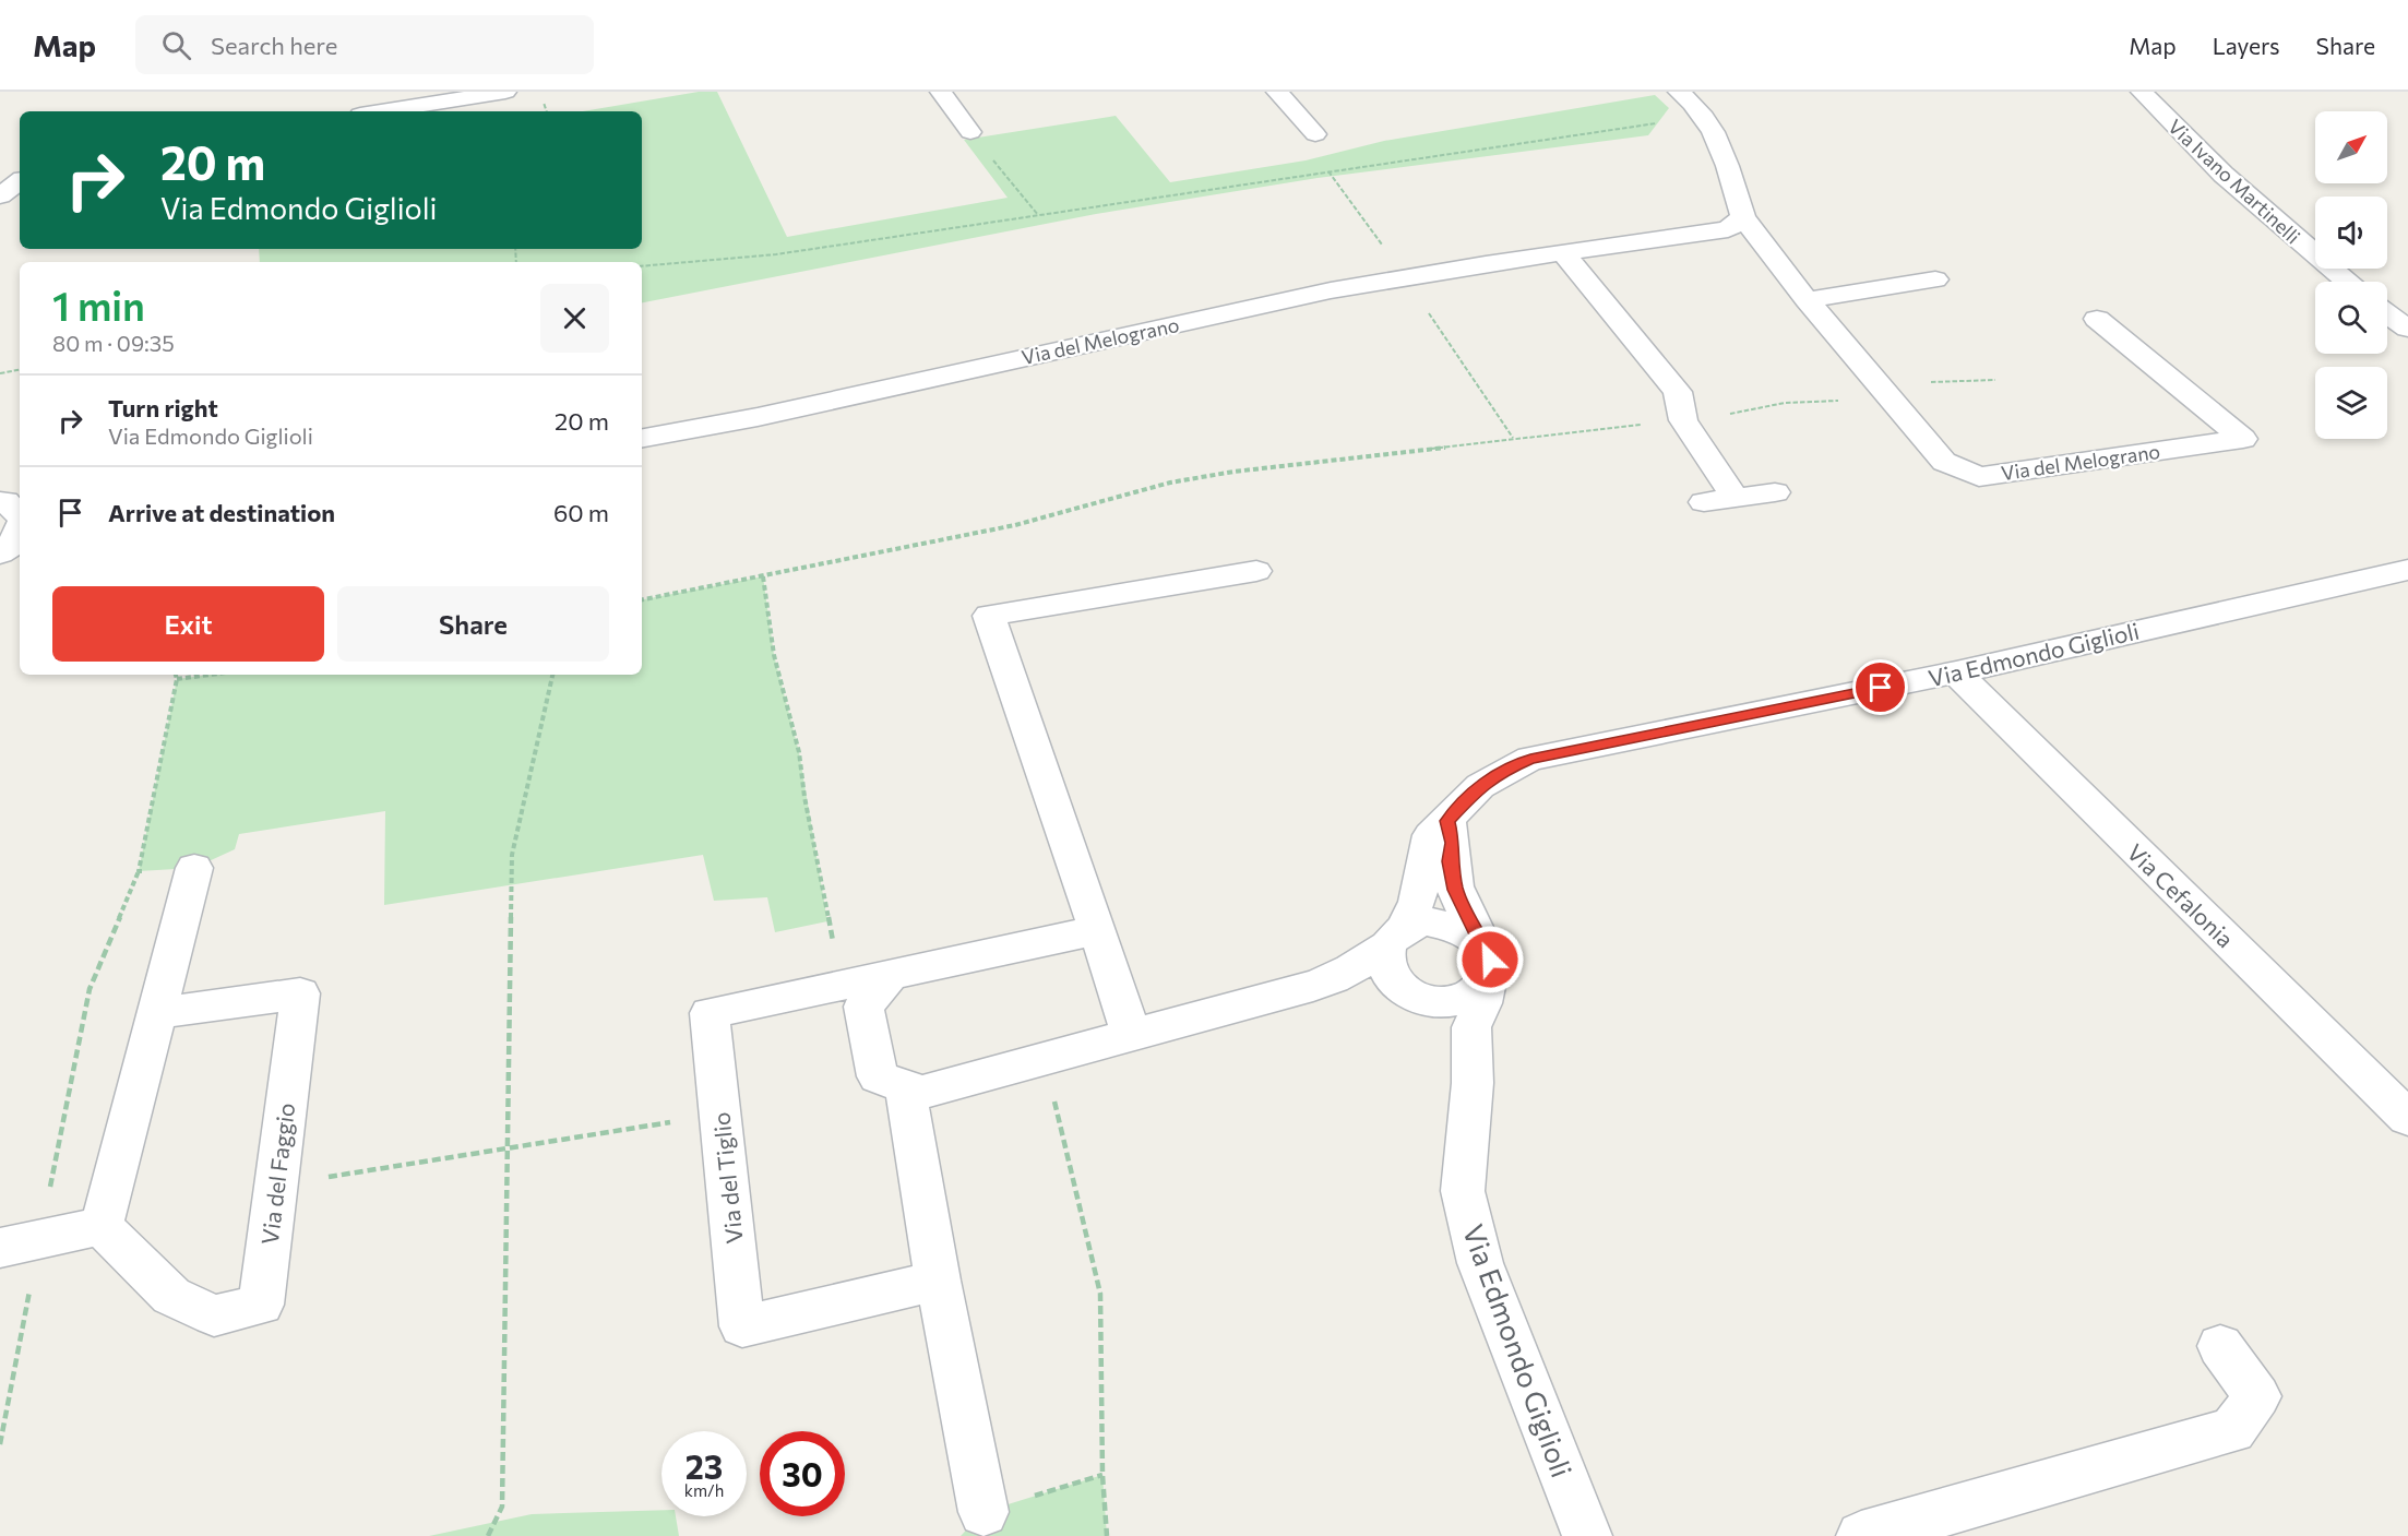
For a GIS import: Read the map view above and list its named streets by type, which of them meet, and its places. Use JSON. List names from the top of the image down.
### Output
{
  "streets": {
    "street": [
      "Via Ivano Martinelli",
      "Via del Melograno",
      "Via Edmondo Giglioli",
      "Via Cefalonia",
      "Via del Faggio",
      "Via del Tiglio"
    ]
  },
  "crossings": [
    ["Via Edmondo Giglioli", "Via Cefalonia"]
  ],
  "north": "top right",
  "page": {
    "header": "Map",
    "search": "Search here",
    "nav": ["Map", "Layers", "Share"],
    "turn": ["20 m", "Via Edmondo Giglioli"],
    "heading": ["1 min", "80 m · 09:35"],
    "list": [
      {
        "name": "Turn right",
        "note": "Via Edmondo Giglioli",
        "value": "20 m"
      },
      {
        "name": "Arrive at destination",
        "value": "60 m"
      }
    ],
    "buttons": ["Exit", "Share"],
    "speed": "23 km/h",
    "limit": "30"
  }
}
